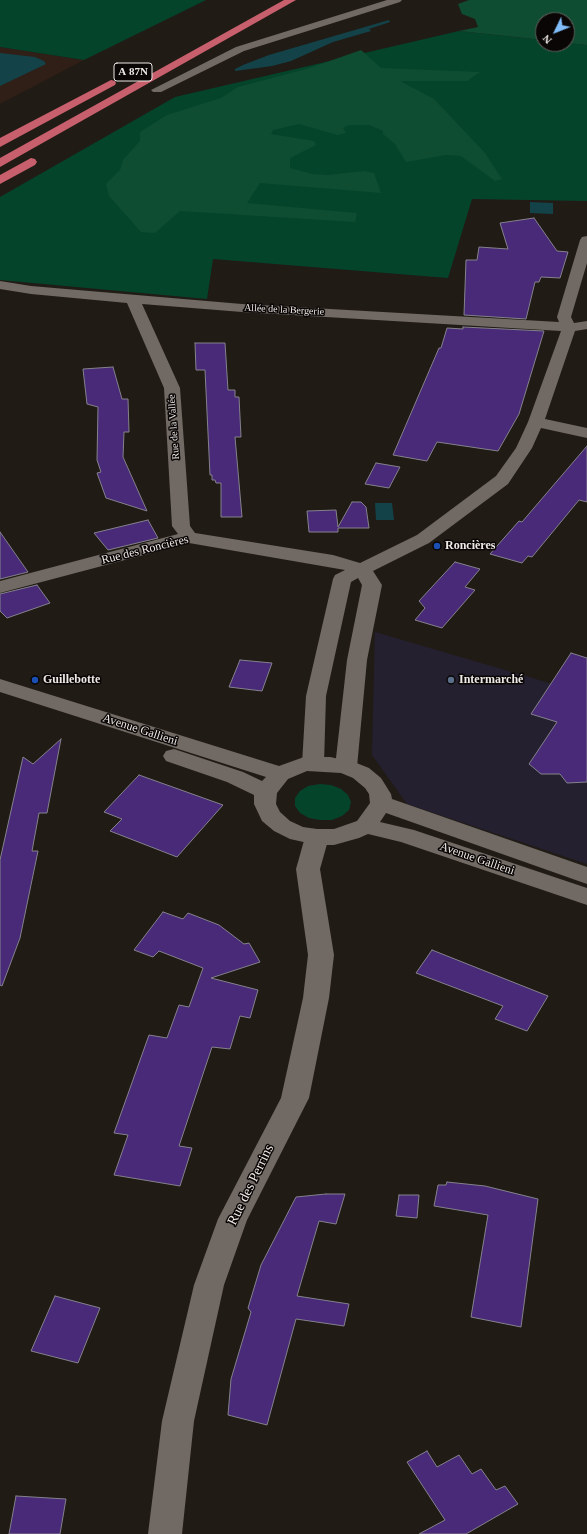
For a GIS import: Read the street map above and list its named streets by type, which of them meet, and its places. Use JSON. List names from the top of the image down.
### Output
{
  "streets": {
    "highway": ["A 87N"],
    "street": [
      "Allée de la Bergerie",
      "Rue de la Vallée",
      "Rue des Roncières",
      "Avenue Gallieni",
      "Rue des Perrins"
    ]
  },
  "crossings": [
    ["Allée de la Bergerie", "Rue de la Vallée"],
    ["Rue de la Vallée", "Rue des Roncières"],
    ["Avenue Gallieni", "Rue des Perrins"]
  ],
  "places": ["Roncières", "Guillebotte", "Intermarché"],
  "north": "bottom left"
}
